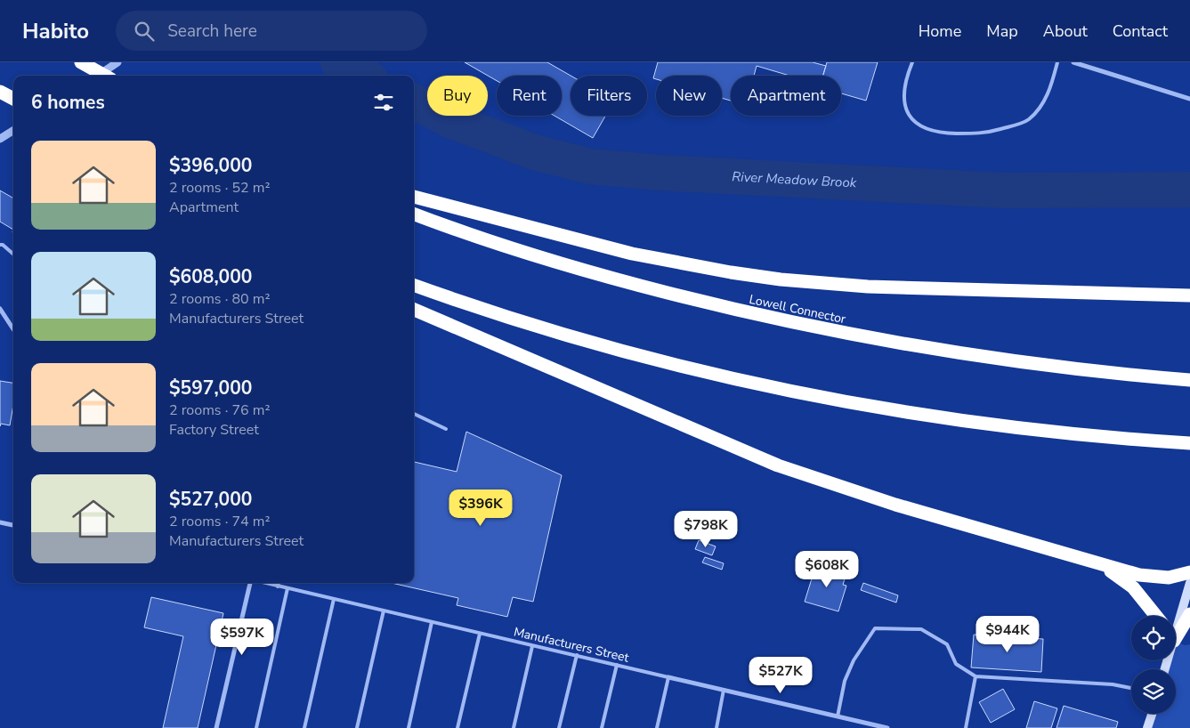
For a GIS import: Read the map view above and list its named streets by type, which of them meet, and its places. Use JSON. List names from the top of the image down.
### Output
{
  "streets": {
    "highway": ["Lowell Connector"],
    "street": ["Manufacturers Street"]
  },
  "water": ["River Meadow Brook"],
  "page": {
    "header": "Habito",
    "search": "Search here",
    "nav": [
      "Home",
      "Map",
      "About",
      "Contact"
    ],
    "chip": [
      "Buy",
      "Rent",
      "Filters",
      "New",
      "Apartment"
    ],
    "heading": "6 homes",
    "list": [
      {
        "name": "$396,000",
        "note": "2 rooms · 52 m² · Apartment"
      },
      {
        "name": "$608,000",
        "note": "2 rooms · 80 m² · Manufacturers Street"
      },
      {
        "name": "$597,000",
        "note": "2 rooms · 76 m² · Factory Street"
      },
      {
        "name": "$527,000",
        "note": "2 rooms · 74 m² · Manufacturers Street"
      }
    ],
    "price": [
      "$396K",
      "$798K",
      "$608K",
      "$944K",
      "$597K",
      "$527K"
    ]
  }
}
